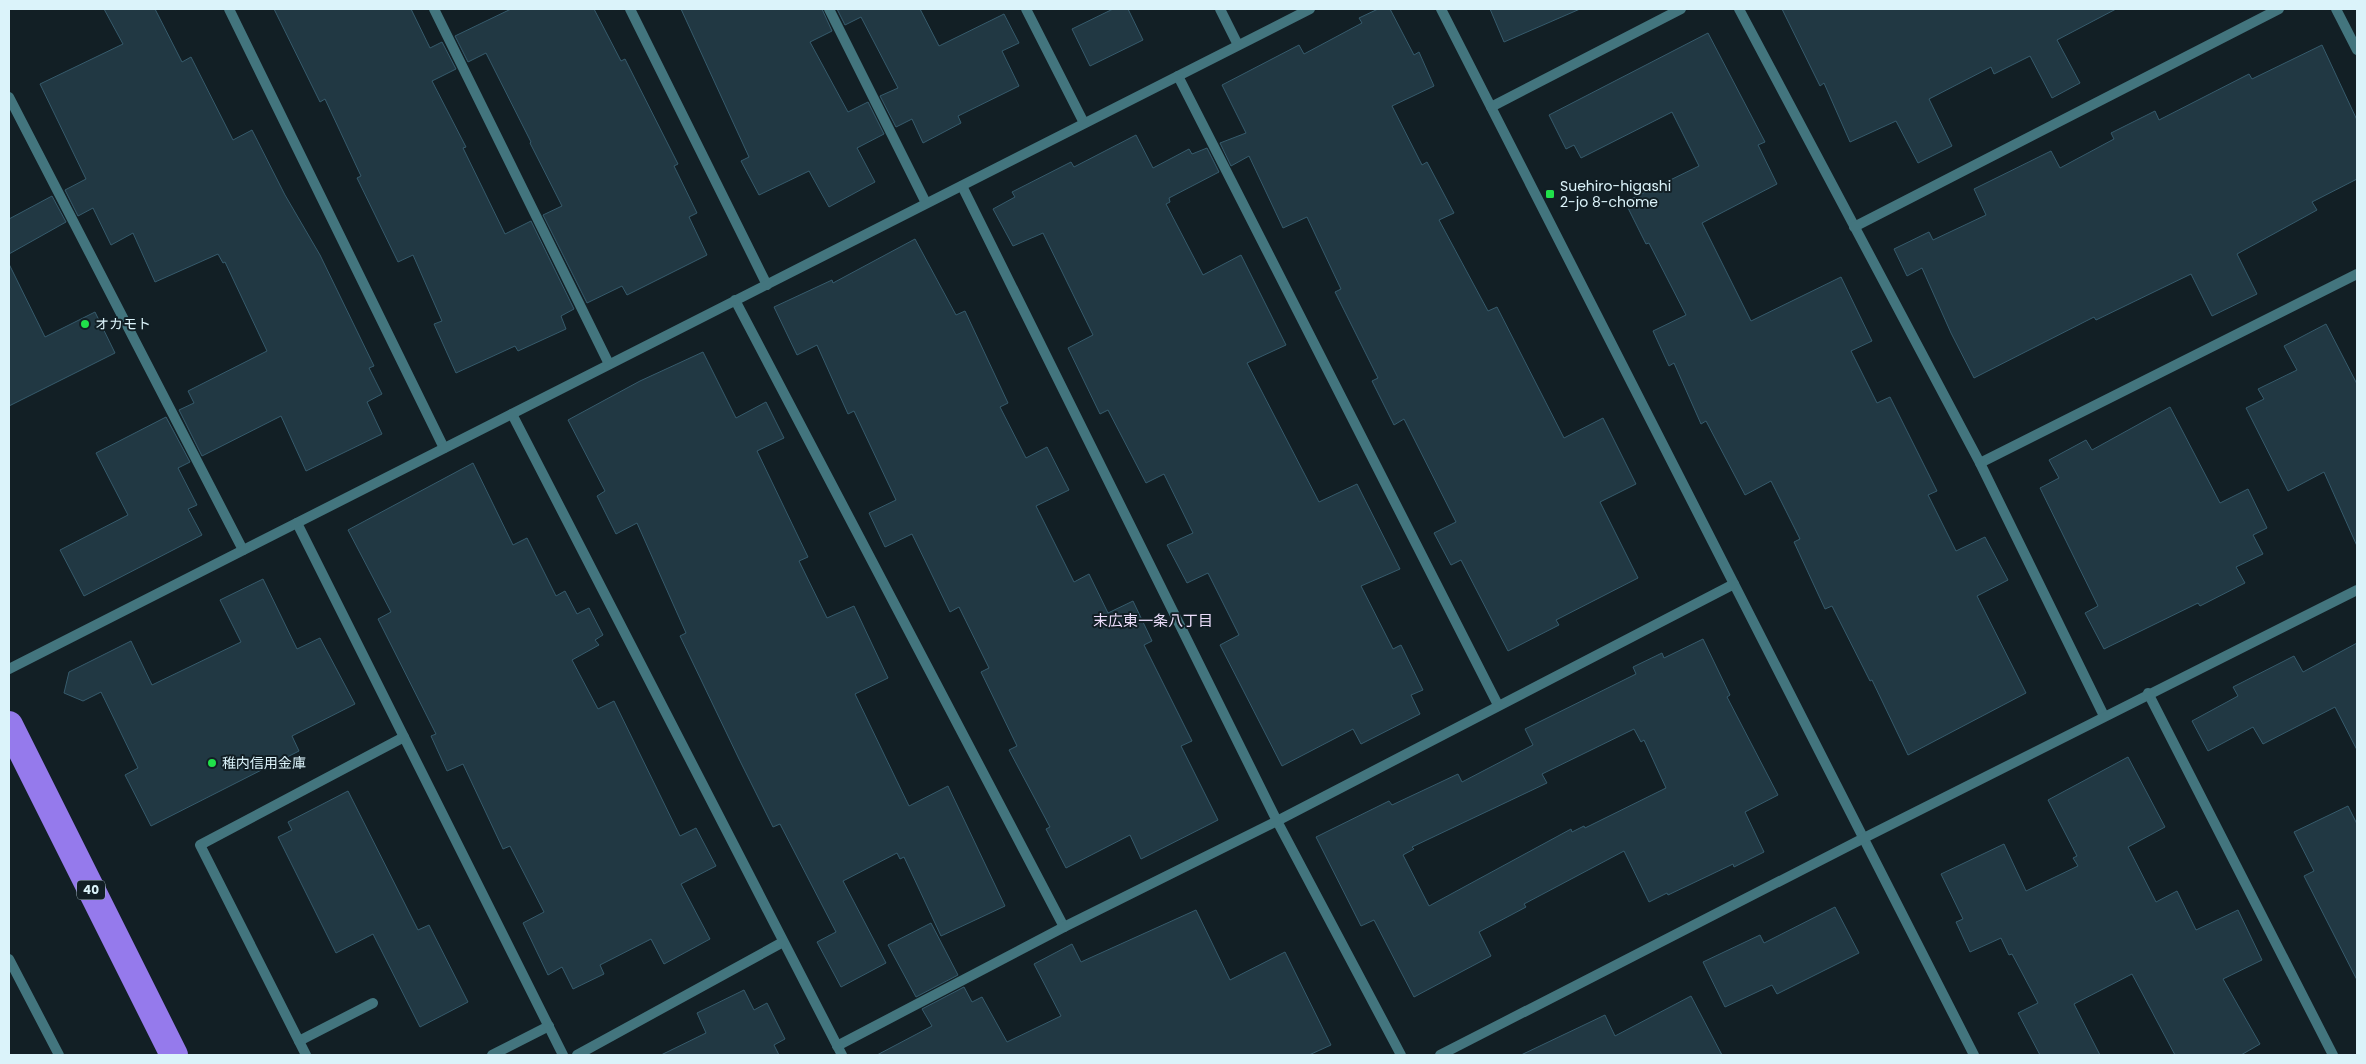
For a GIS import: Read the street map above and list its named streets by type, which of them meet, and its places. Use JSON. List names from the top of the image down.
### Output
{
  "streets": {
    "highway": ["40"]
  },
  "districts": ["末広東一条八丁目"],
  "places": {
    "transit": ["Suehiro-higashi 2-jo 8-chome"],
    "other": ["オカモト", "稚内信用金庫"]
  }
}
